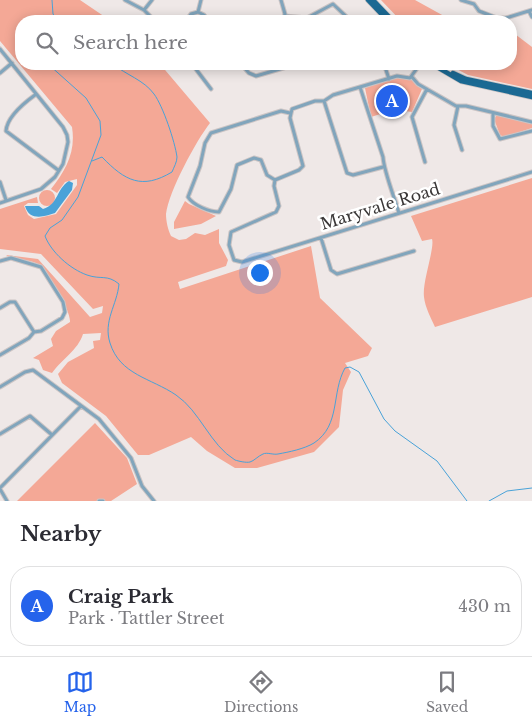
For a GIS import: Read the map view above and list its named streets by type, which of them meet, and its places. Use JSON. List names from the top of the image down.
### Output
{
  "streets": {
    "street": ["Maryvale Road"]
  },
  "page": {
    "search": "Search here",
    "pins": "A",
    "heading": "Nearby",
    "list": [
      {
        "mark": "A",
        "name": "Craig Park",
        "note": "Park · Tattler Street",
        "value": "430 m"
      }
    ],
    "nav": ["Map", "Directions", "Saved"]
  }
}
